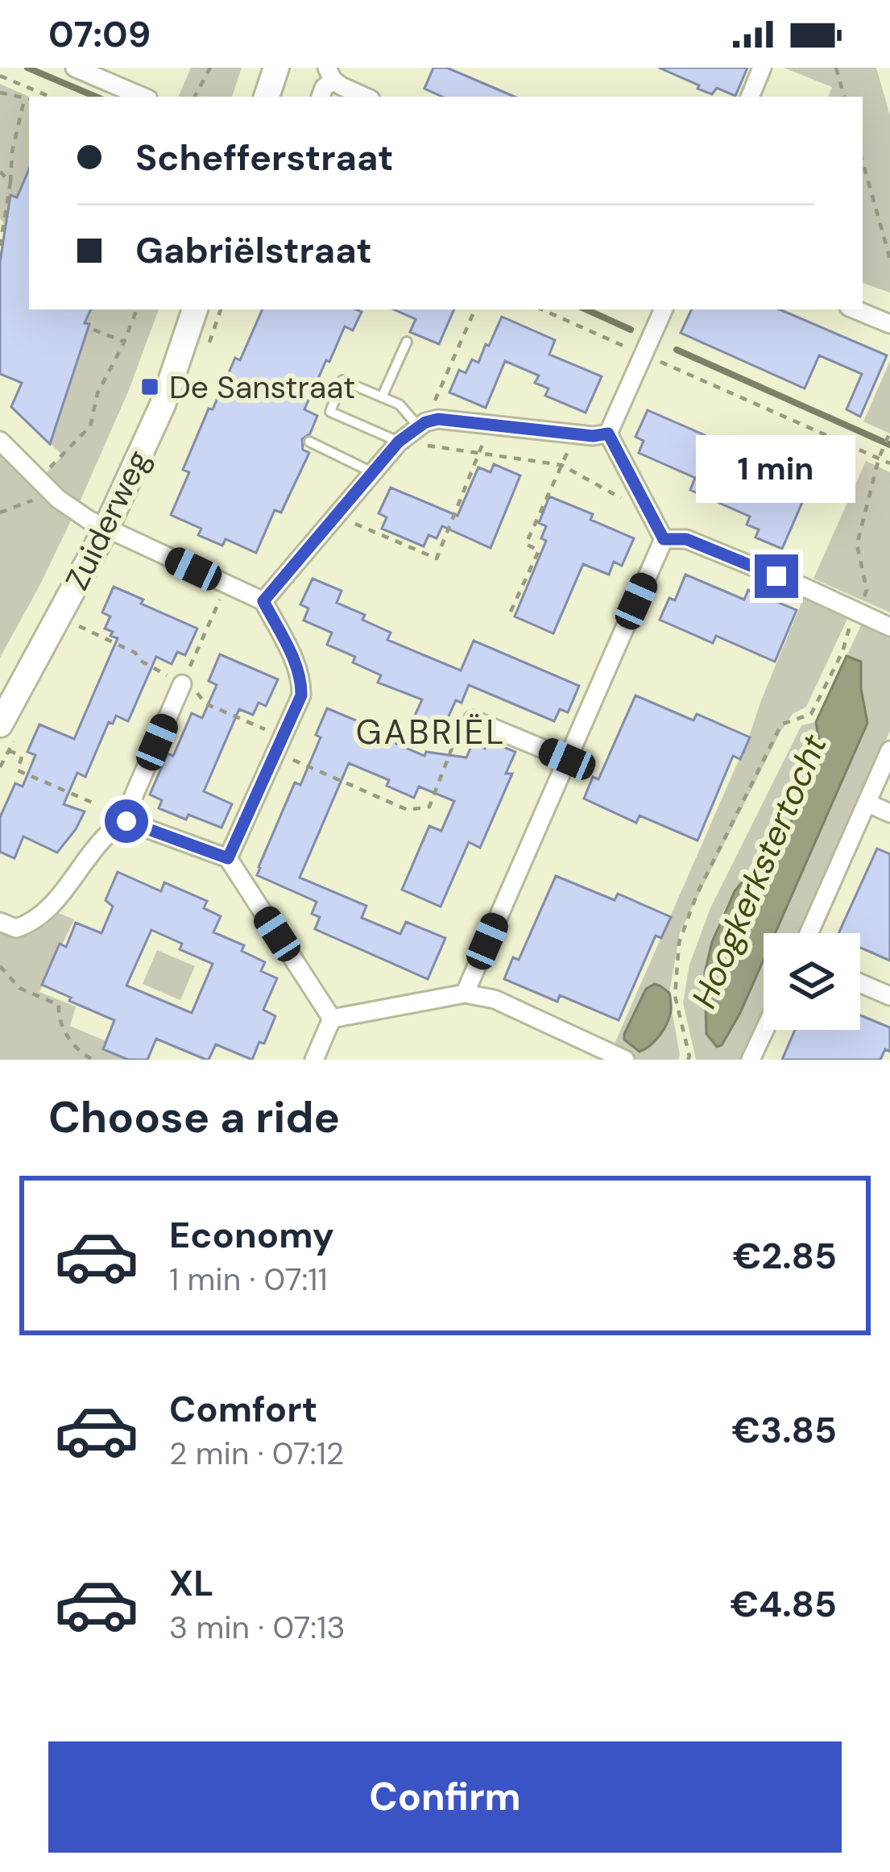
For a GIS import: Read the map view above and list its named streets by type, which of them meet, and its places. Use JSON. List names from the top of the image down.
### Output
{
  "streets": {
    "street": ["Zuiderweg"]
  },
  "districts": ["GABRIËL"],
  "water": ["Hoogkerkstertocht"],
  "places": {
    "transit": ["De Sanstraat"]
  },
  "page": {
    "status": "07:09",
    "banner": ["Schefferstraat", "Gabriëlstraat"],
    "bubble": "1 min",
    "heading": "Choose a ride",
    "list": [
      {
        "name": "Economy",
        "note": "1 min · 07:11",
        "value": "€2.85"
      },
      {
        "name": "Comfort",
        "note": "2 min · 07:12",
        "value": "€3.85"
      },
      {
        "name": "XL",
        "note": "3 min · 07:13",
        "value": "€4.85"
      }
    ],
    "buttons": "Confirm"
  }
}
